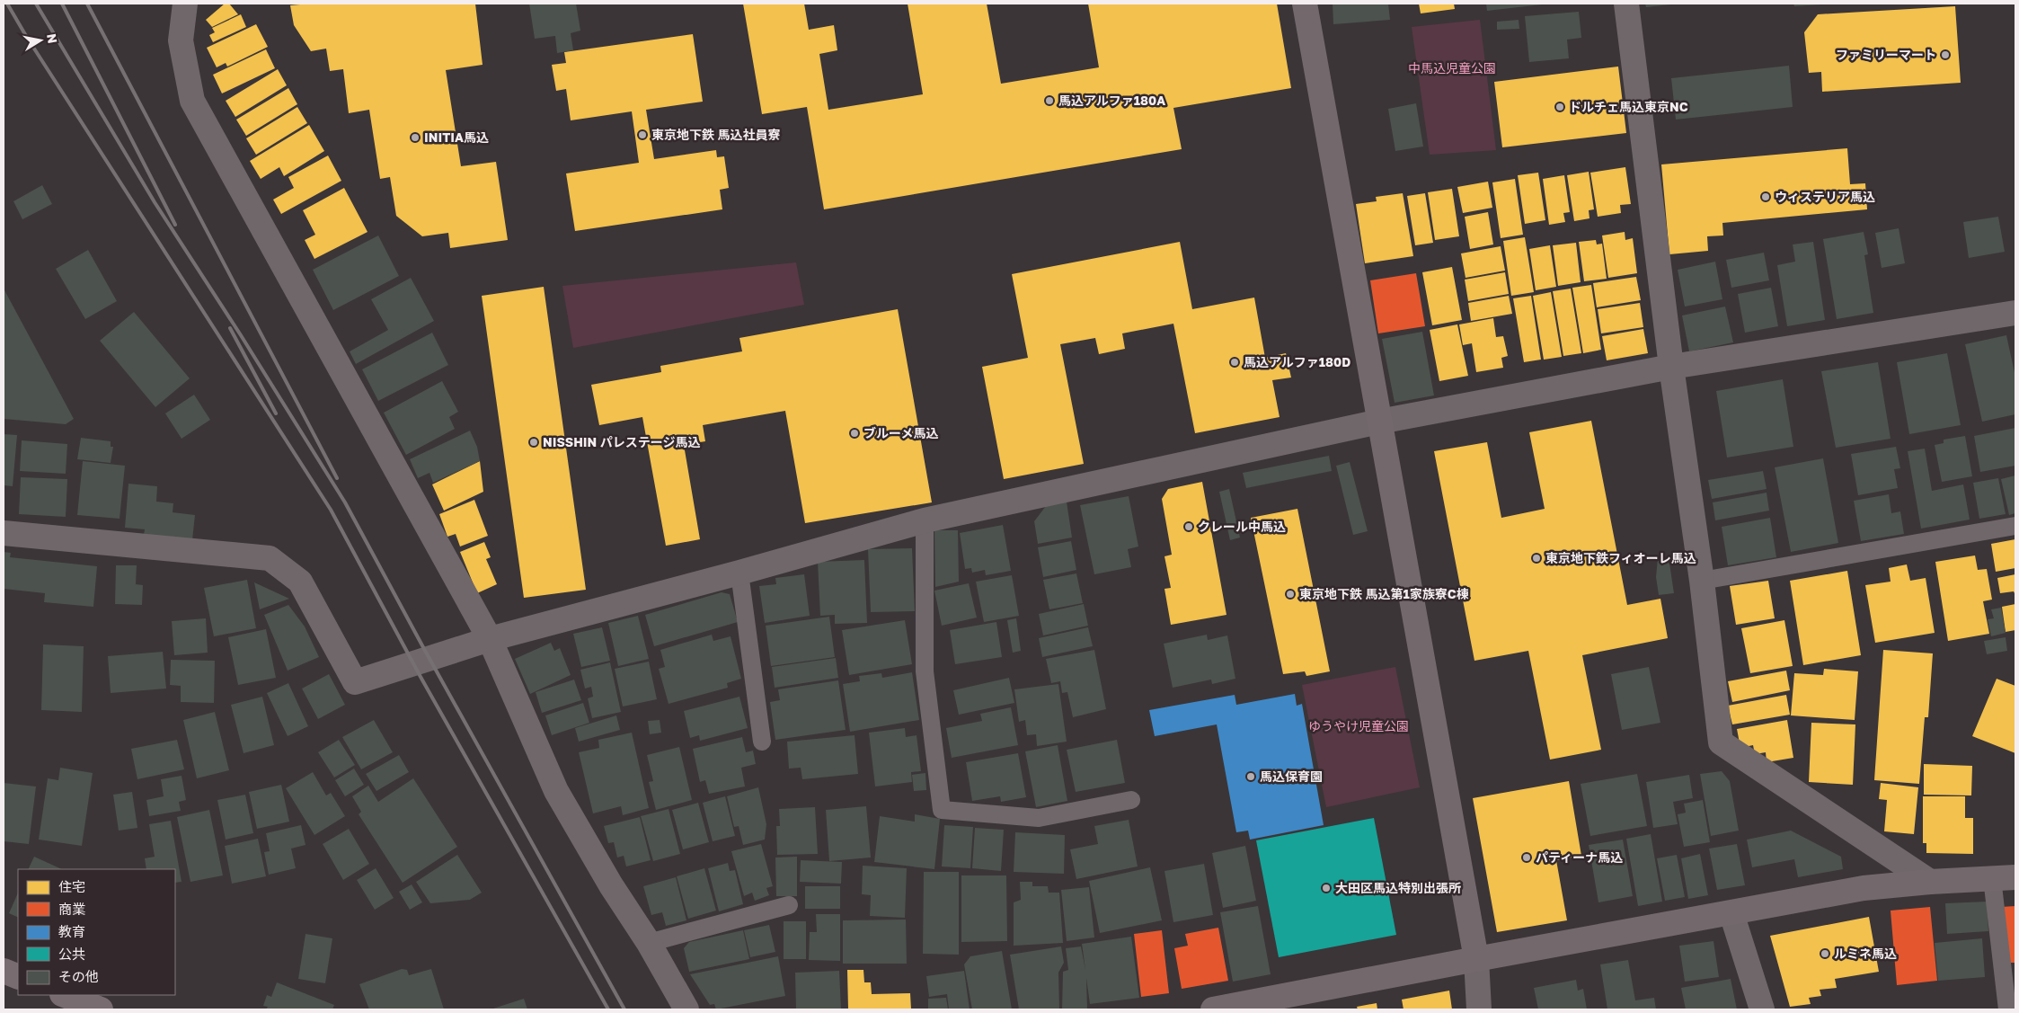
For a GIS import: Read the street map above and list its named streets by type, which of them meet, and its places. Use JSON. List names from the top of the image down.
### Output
{
  "parks": ["中馬込児童公園", "ゆうやけ児童公園"],
  "places": [
    "ファミリーマート",
    "馬込アルファ180A",
    "ドルチェ馬込東京NC",
    "東京地下鉄 馬込社員寮",
    "INITIA馬込",
    "ウィステリア馬込",
    "馬込アルファ180D",
    "ブルーメ馬込",
    "NISSHIN パレステージ馬込",
    "クレール中馬込",
    "東京地下鉄フィオーレ馬込",
    "東京地下鉄 馬込第1家族寮C棟",
    "馬込保育園",
    "パティーナ馬込",
    "大田区馬込特別出張所",
    "ルミネ馬込"
  ],
  "legend": [
    "住宅",
    "商業",
    "教育",
    "公共",
    "その他"
  ],
  "north": "right"
}
